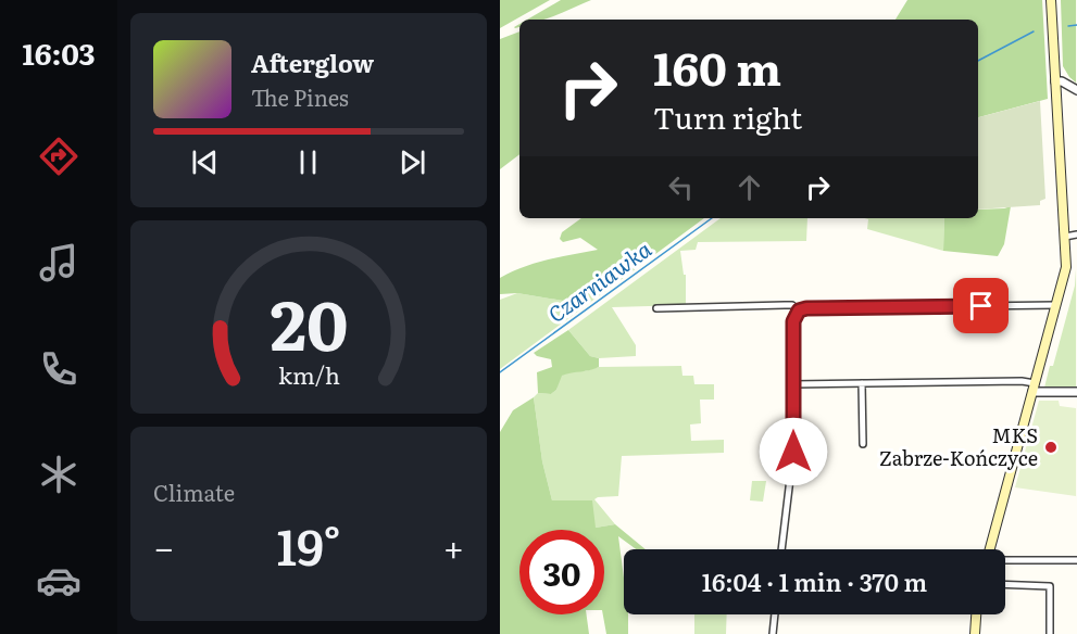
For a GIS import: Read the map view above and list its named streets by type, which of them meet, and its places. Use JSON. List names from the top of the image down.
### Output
{
  "water": ["Czarniawka"],
  "places": ["MKS Zabrze-Kończyce"],
  "page": {
    "tabs": "16:03",
    "turn": ["160 m", "Turn right"],
    "song": ["Afterglow", "The Pines"],
    "tile": "Climate",
    "heat": ["−", "19°", "+"],
    "limit": "30",
    "trip": "16:04 · 1 min · 370 m",
    "gauge": ["20", "km/h"]
  }
}
